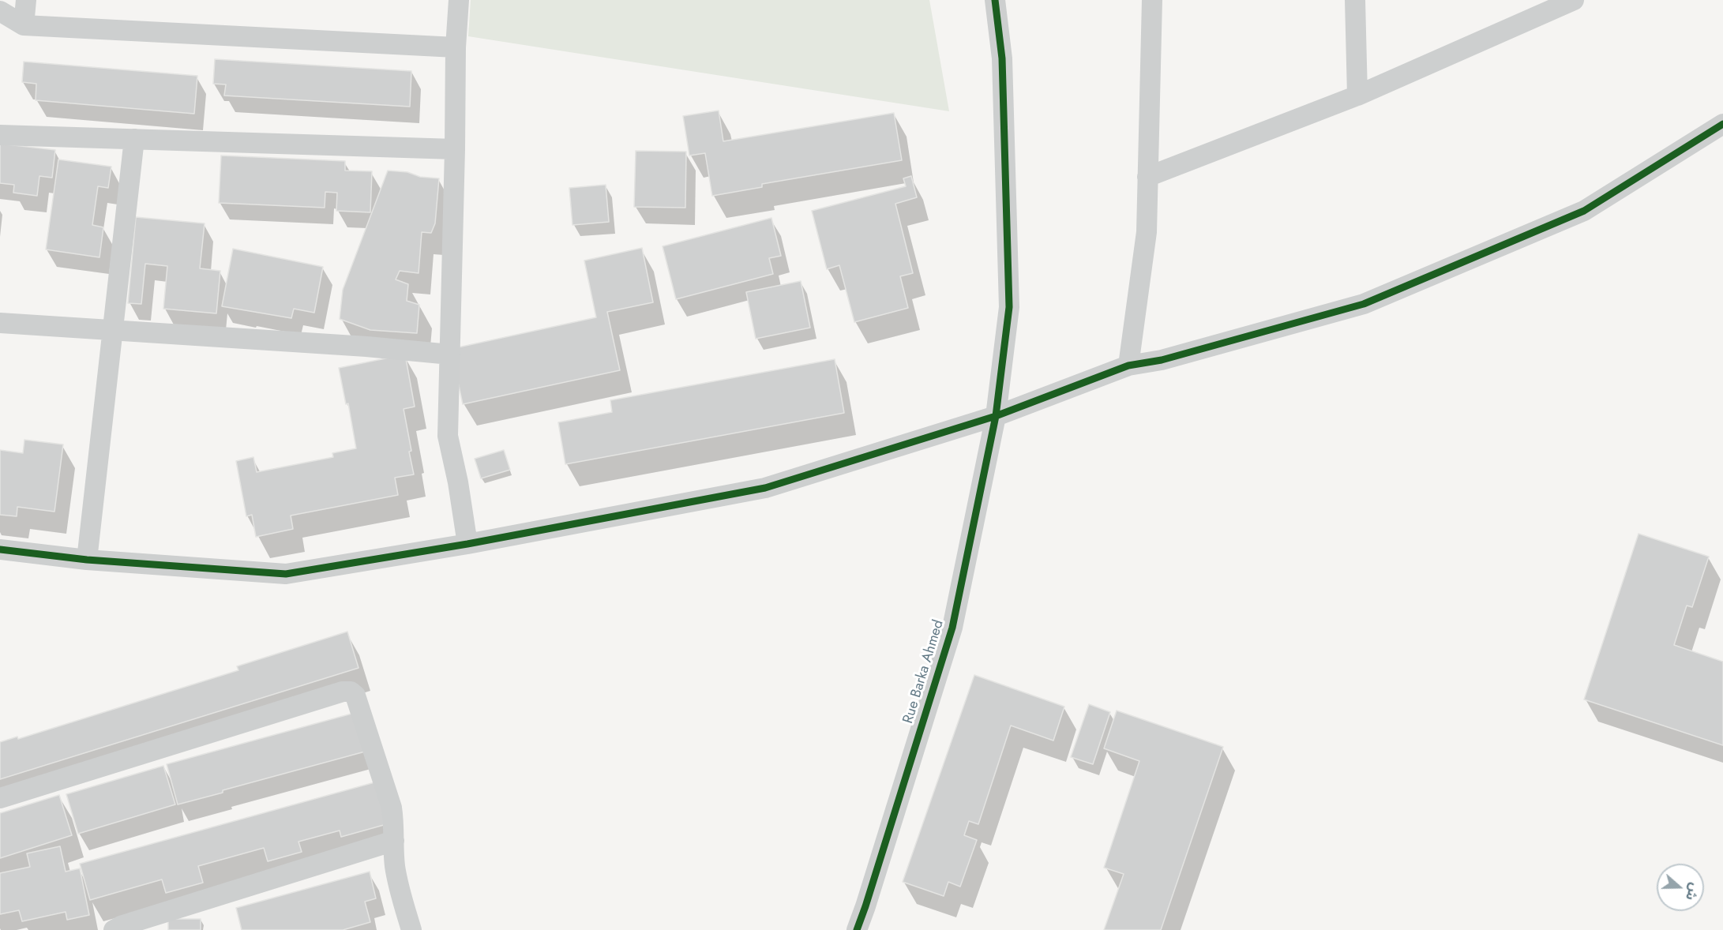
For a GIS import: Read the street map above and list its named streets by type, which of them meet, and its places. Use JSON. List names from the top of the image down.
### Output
{
  "streets": {
    "street": ["Rue Barka Ahmed"]
  },
  "north": "right"
}
